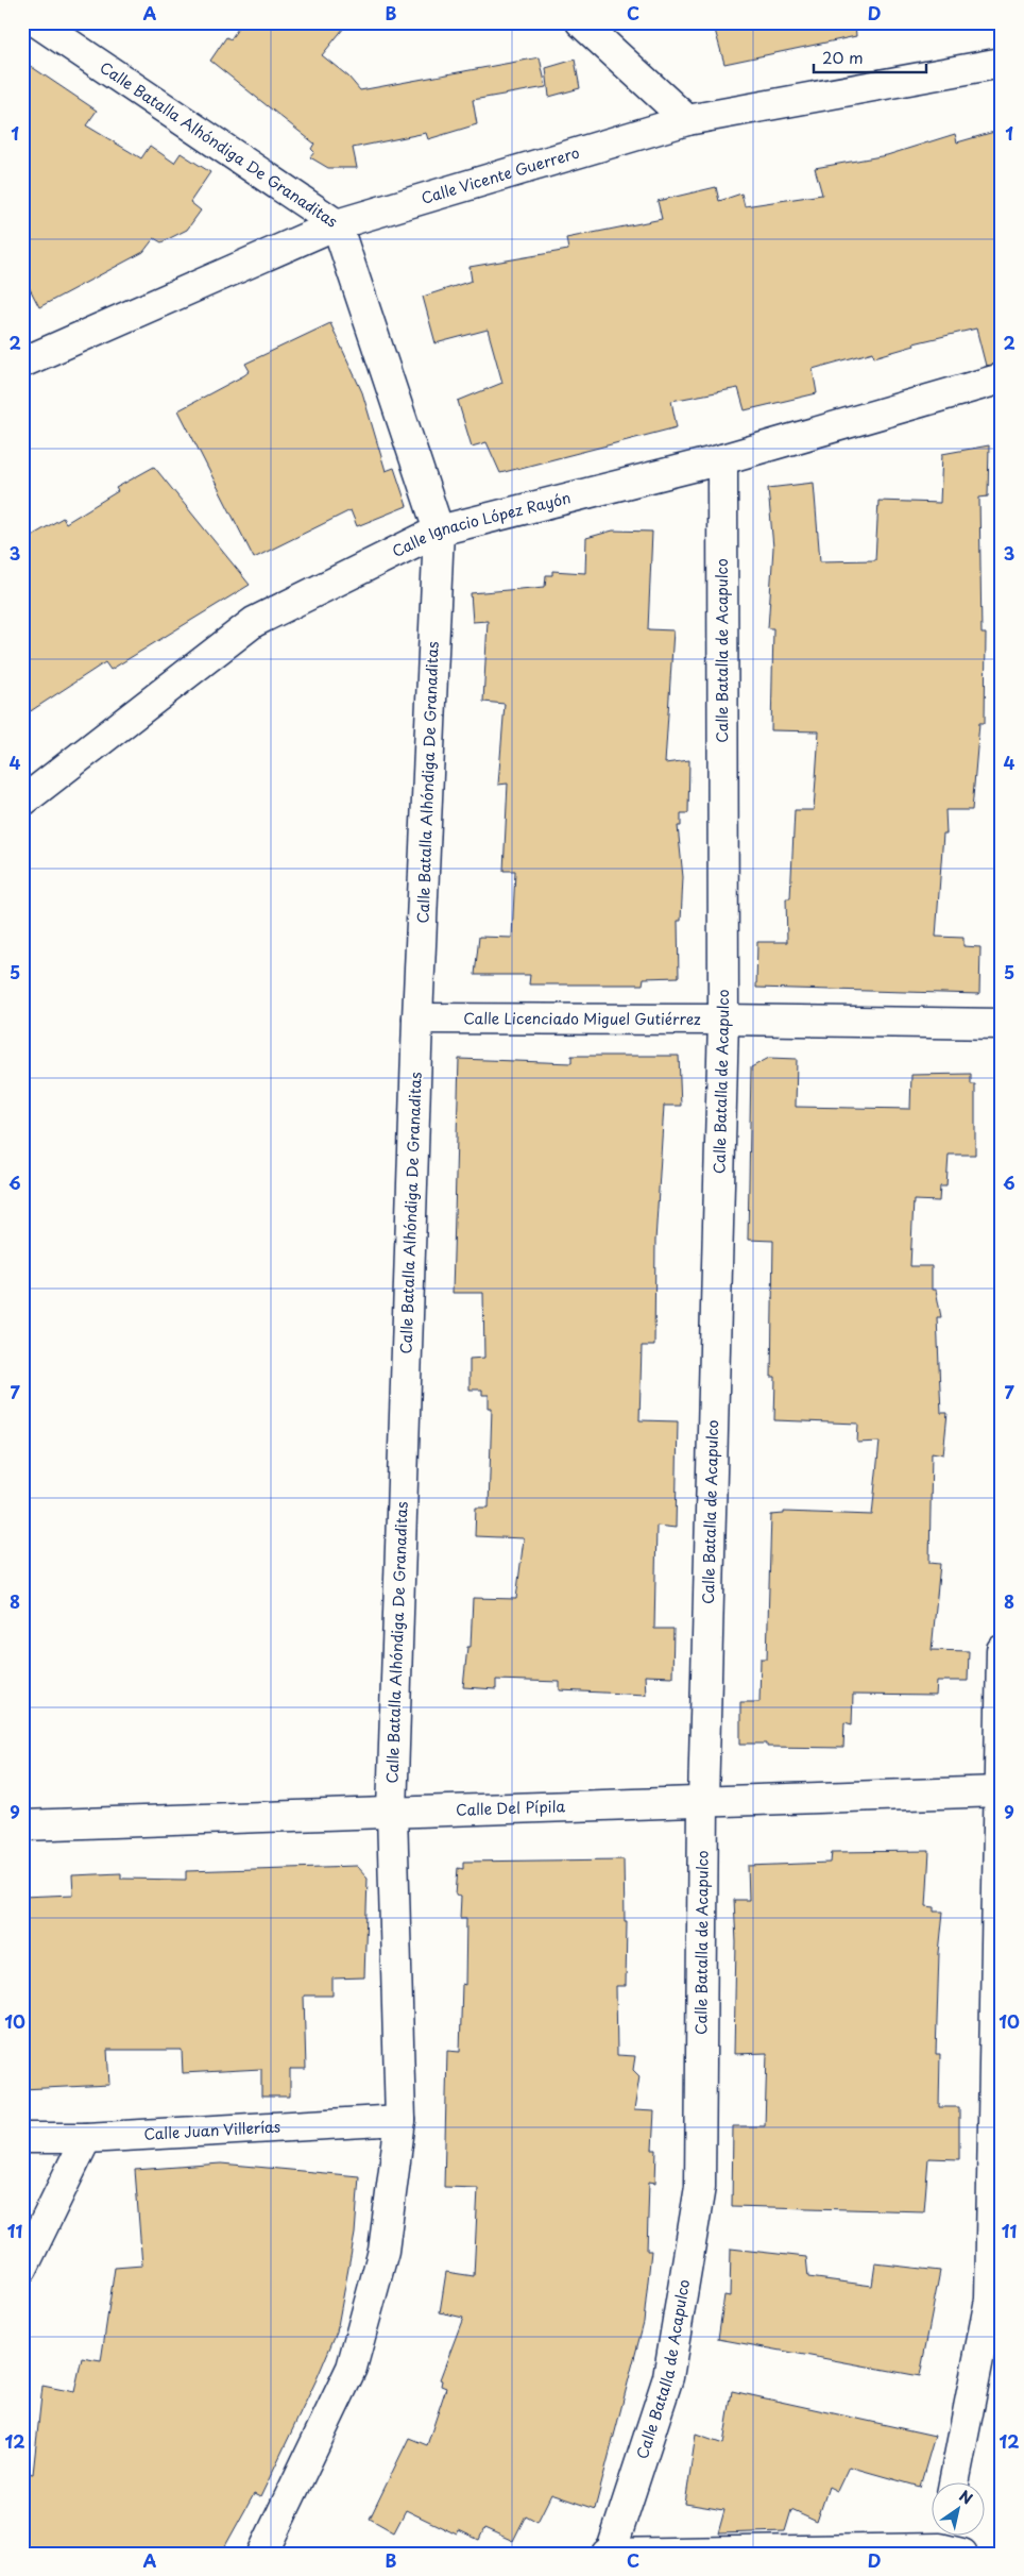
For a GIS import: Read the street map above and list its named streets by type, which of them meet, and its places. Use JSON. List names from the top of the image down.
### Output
{
  "streets": {
    "street": [
      "Calle Batalla Alhóndiga De Granaditas",
      "Calle Vicente Guerrero",
      "Calle Ignacio López Rayón",
      "Calle Batalla de Acapulco",
      "Calle Licenciado Miguel Gutiérrez",
      "Calle Del Pípila",
      "Calle Juan Villerías"
    ]
  },
  "crossings": [
    ["Calle Batalla Alhóndiga De Granaditas", "Calle Vicente Guerrero"],
    ["Calle Batalla Alhóndiga De Granaditas", "Calle Ignacio López Rayón"],
    ["Calle Batalla Alhóndiga De Granaditas", "Calle Licenciado Miguel Gutiérrez"],
    ["Calle Batalla Alhóndiga De Granaditas", "Calle Del Pípila"],
    ["Calle Batalla Alhóndiga De Granaditas", "Calle Juan Villerías"],
    ["Calle Ignacio López Rayón", "Calle Batalla de Acapulco"],
    ["Calle Batalla de Acapulco", "Calle Licenciado Miguel Gutiérrez"],
    ["Calle Batalla de Acapulco", "Calle Del Pípila"]
  ],
  "scale_bar": "20 m",
  "north": "top right",
  "grid": {
    "columns": [
      "A",
      "B",
      "C",
      "D"
    ],
    "rows": [
      "1",
      "2",
      "3",
      "4",
      "5",
      "6",
      "7",
      "8",
      "9",
      "10",
      "11",
      "12"
    ]
  }
}
